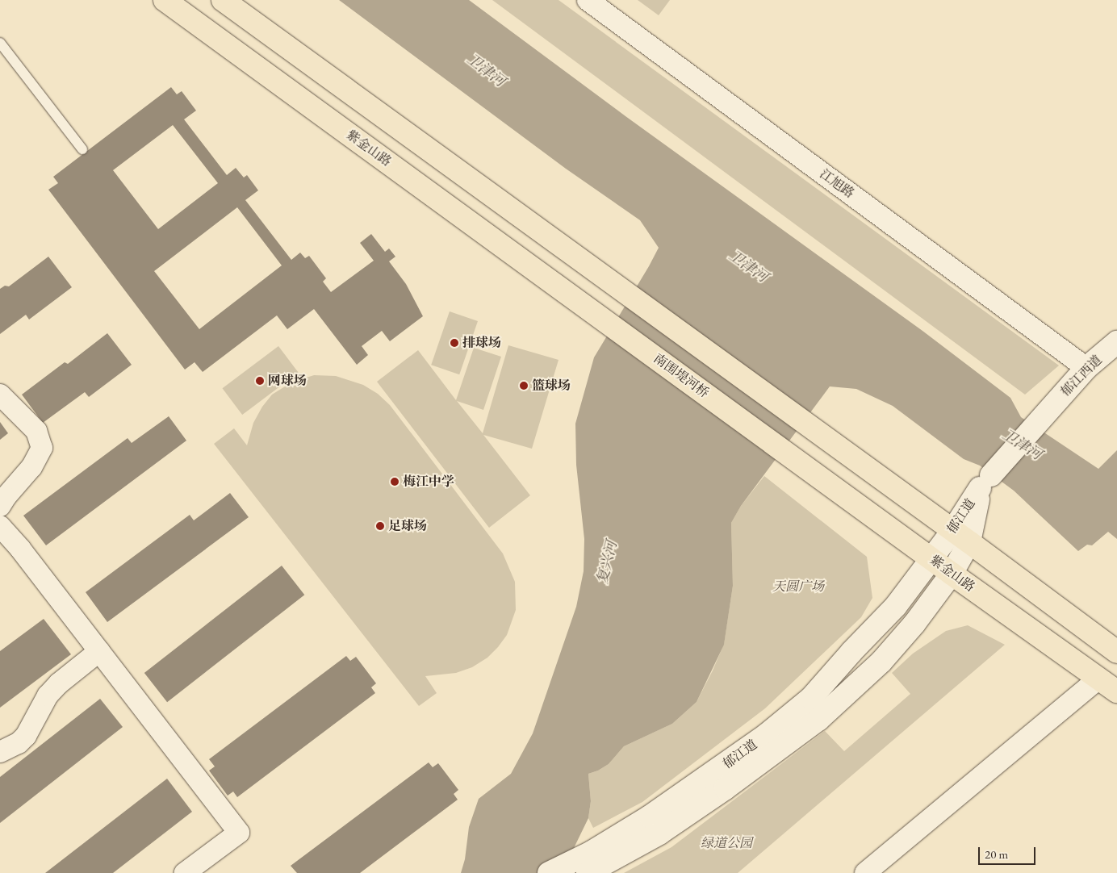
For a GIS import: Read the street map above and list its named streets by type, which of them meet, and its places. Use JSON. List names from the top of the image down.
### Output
{
  "streets": {
    "main road": [
      "紫金山路",
      "南围堤河桥",
      "郁江西道",
      "郁江道"
    ],
    "street": ["江旭路"]
  },
  "crossings": [
    ["紫金山路", "南围堤河桥"],
    ["紫金山路", "郁江道"],
    ["江旭路", "郁江西道"],
    ["郁江西道", "郁江道"]
  ],
  "water": ["卫津河", "复兴河"],
  "parks": ["天圆广场", "绿道公园"],
  "places": [
    "排球场",
    "网球场",
    "篮球场",
    "梅江中学",
    "足球场"
  ],
  "scale_bar": "20 m"
}
